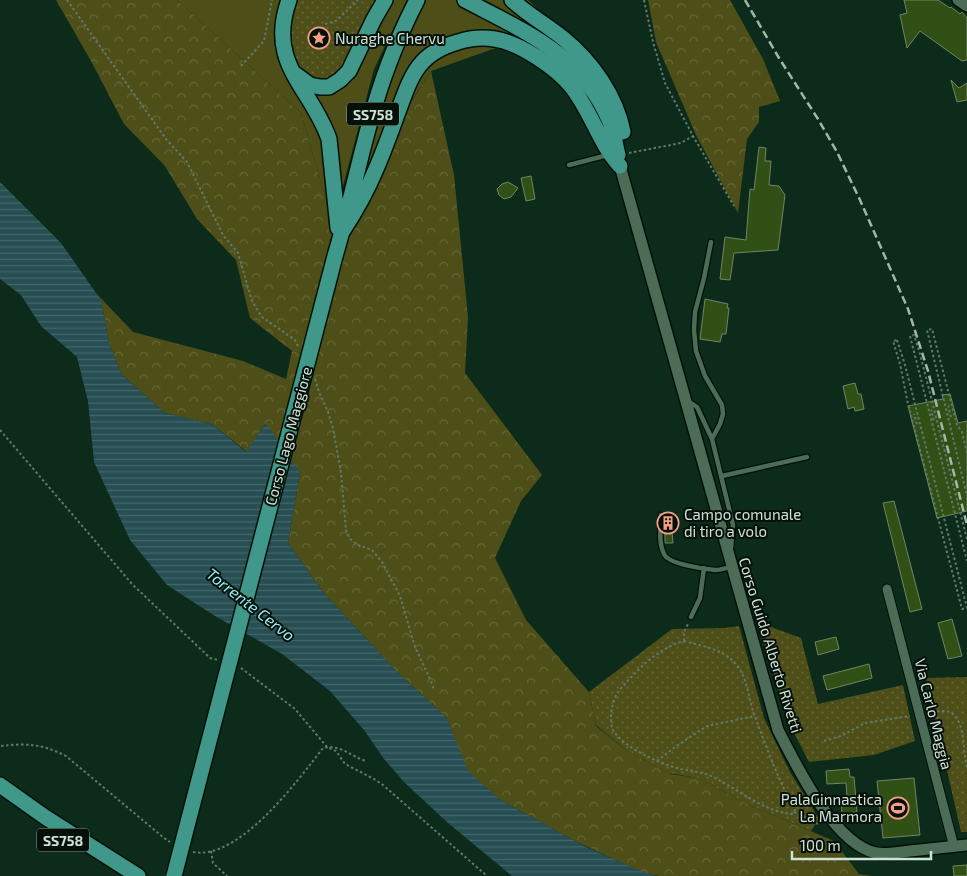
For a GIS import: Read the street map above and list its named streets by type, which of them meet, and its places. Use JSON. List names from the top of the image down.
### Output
{
  "streets": {
    "highway": ["SS758", "Corso Lago Maggiore"],
    "main road": ["Corso Guido Alberto Rivetti"],
    "street": ["Via Carlo Maggia"]
  },
  "crossings": [
    ["Corso Guido Alberto Rivetti", "Via Carlo Maggia"]
  ],
  "water": ["Torrente Cervo"],
  "places": {
    "place": ["Nuraghe Chervu"],
    "building": ["Campo comunale di tiro a volo"],
    "sports": ["PalaGinnastica La Marmora"]
  },
  "scale_bar": "100 m"
}
